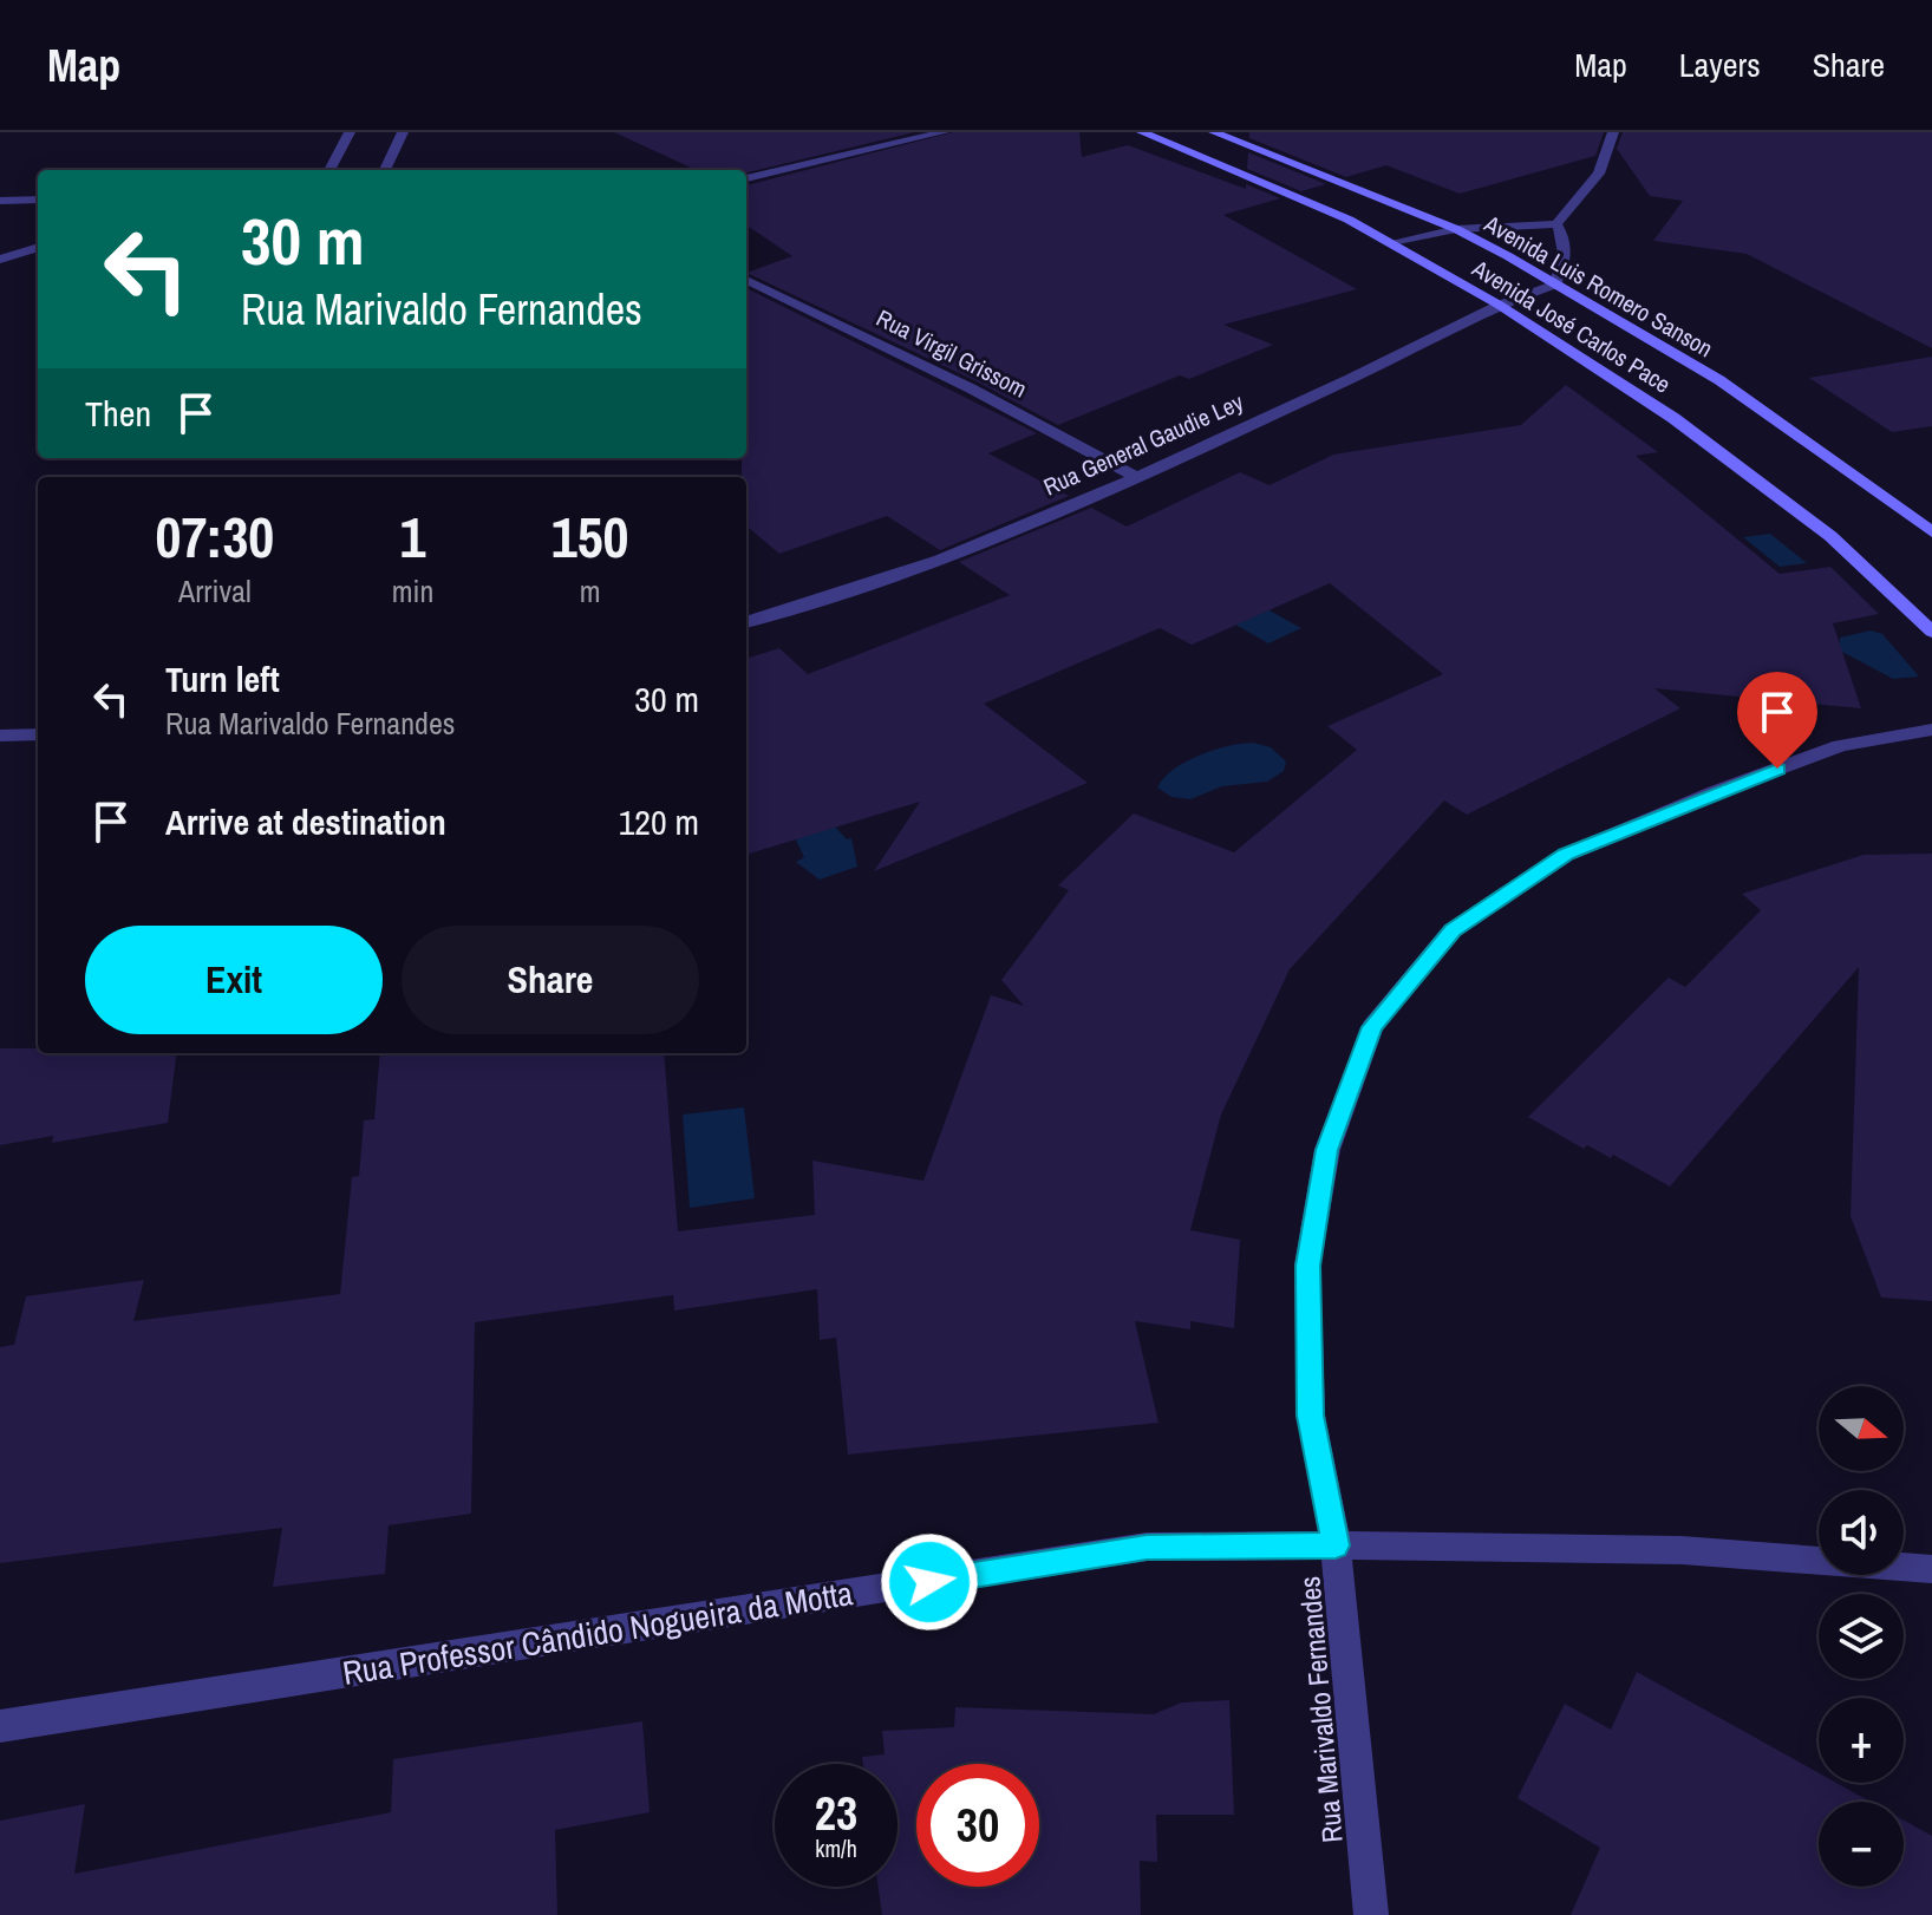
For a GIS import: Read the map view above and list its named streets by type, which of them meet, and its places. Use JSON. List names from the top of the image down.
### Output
{
  "streets": {
    "main road": ["Avenida Luis Romero Sanson", "Avenida José Carlos Pace"],
    "street": [
      "Rua Virgil Grissom",
      "Rua General Gaudie Ley",
      "Rua Professor Cândido Nogueira da Motta",
      "Rua Marivaldo Fernandes"
    ]
  },
  "crossings": [
    ["Avenida Luis Romero Sanson", "Rua General Gaudie Ley"],
    ["Avenida José Carlos Pace", "Rua General Gaudie Ley"],
    ["Rua Virgil Grissom", "Rua General Gaudie Ley"],
    ["Rua Professor Cândido Nogueira da Motta", "Rua Marivaldo Fernandes"]
  ],
  "north": "right",
  "page": {
    "header": "Map",
    "nav": ["Map", "Layers", "Share"],
    "turn": ["30 m", "Rua Marivaldo Fernandes"],
    "then": "Then",
    "eta": [
      "07:30",
      "Arrival",
      "1",
      "min",
      "150",
      "m"
    ],
    "list": [
      {
        "name": "Turn left",
        "note": "Rua Marivaldo Fernandes",
        "value": "30 m"
      },
      {
        "name": "Arrive at destination",
        "value": "120 m"
      }
    ],
    "buttons": ["Exit", "Share"],
    "map_buttons": ["+", "−"],
    "speed": "23 km/h",
    "limit": "30"
  }
}
